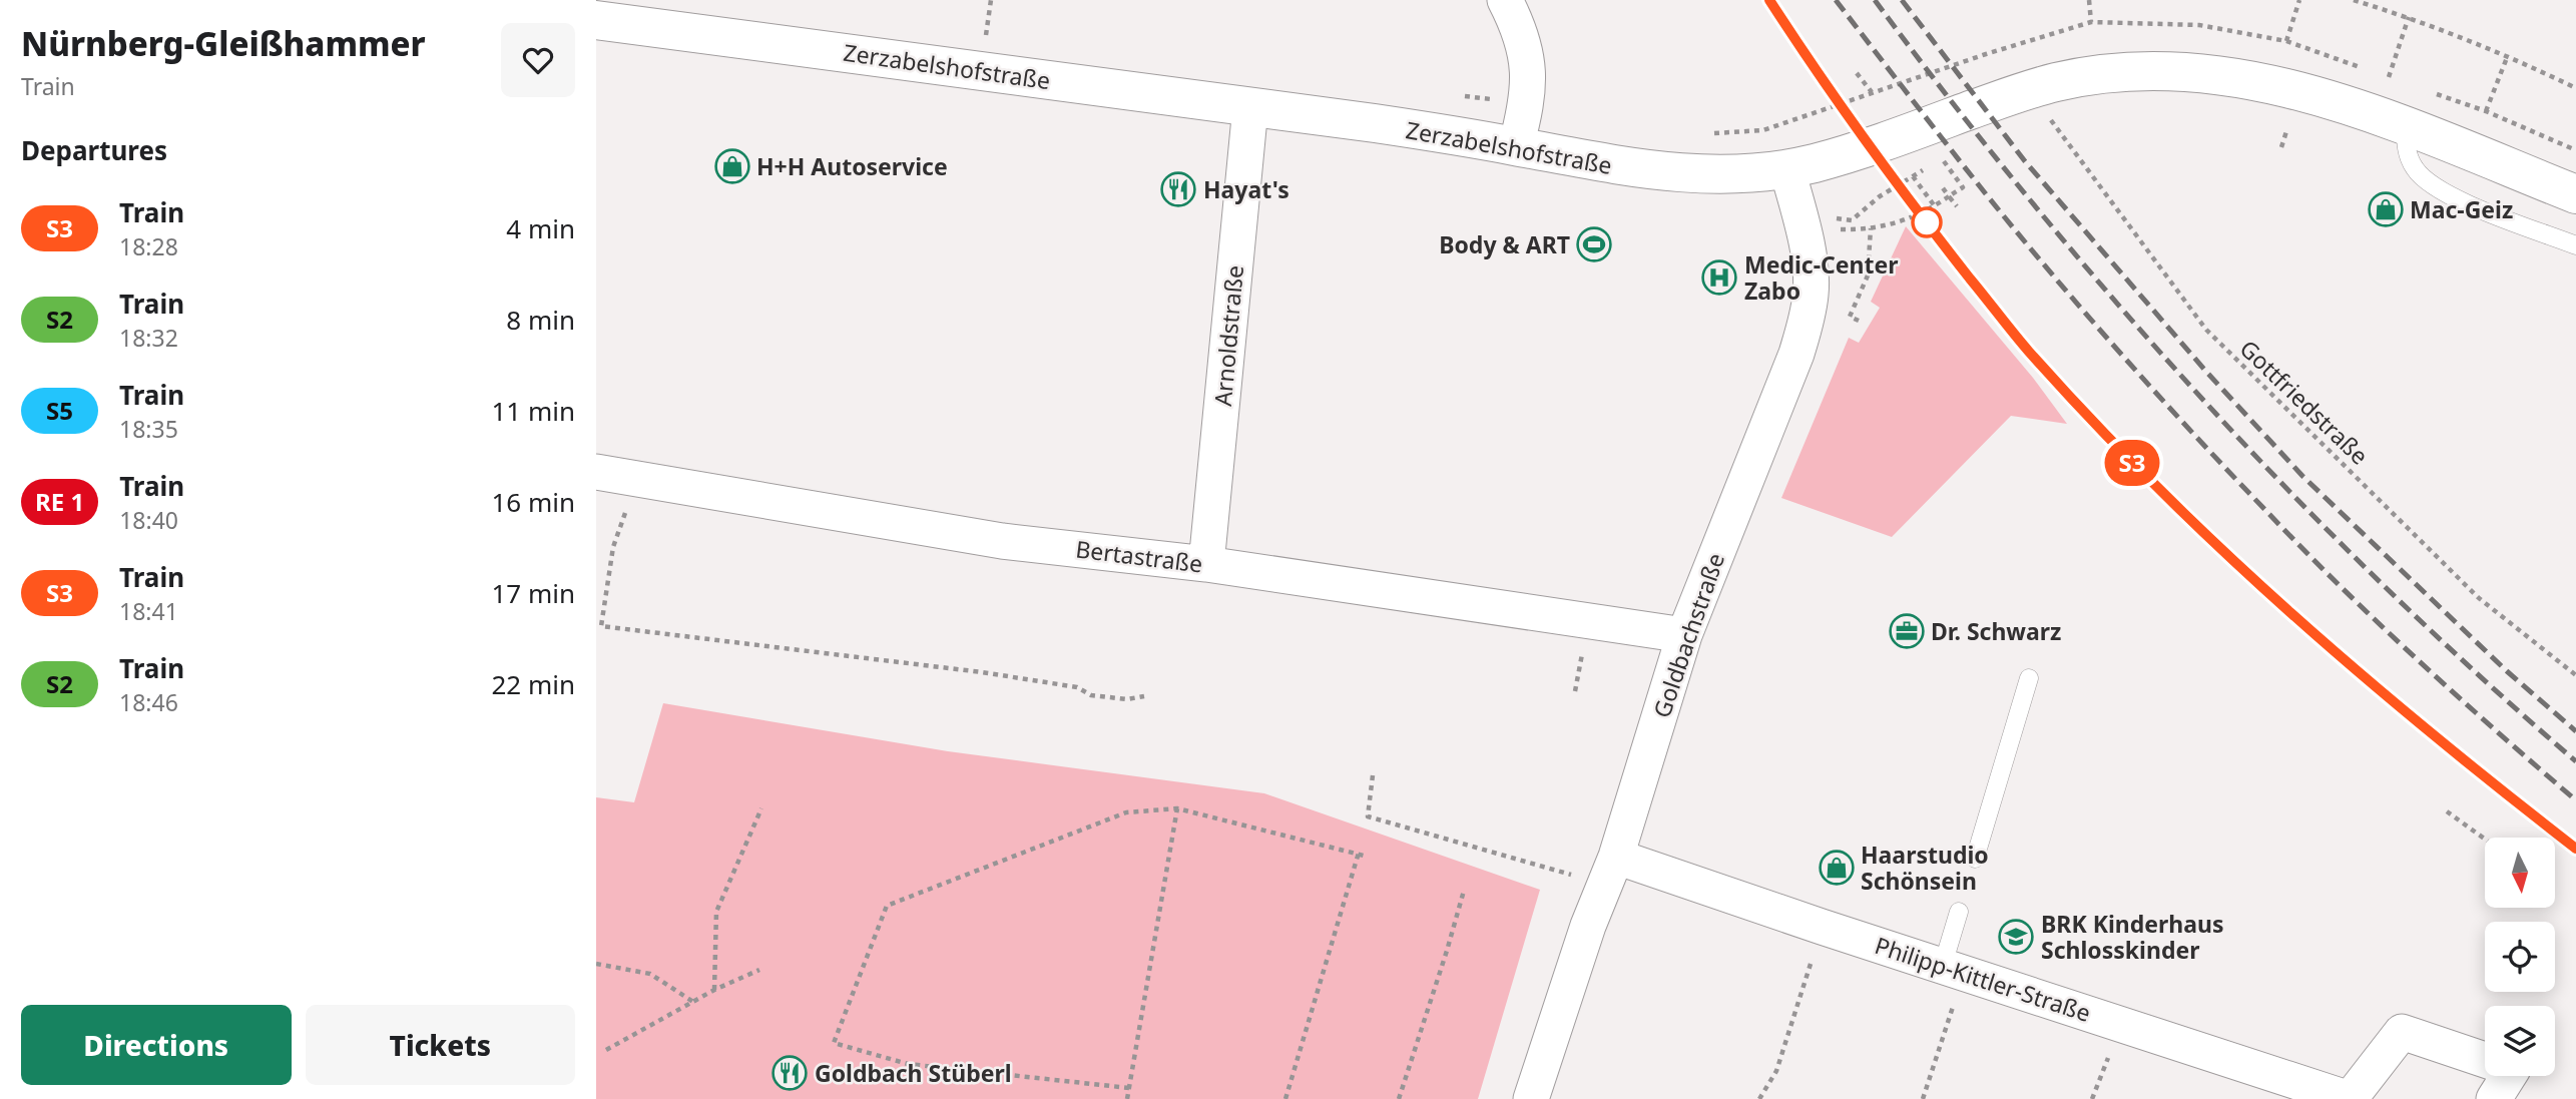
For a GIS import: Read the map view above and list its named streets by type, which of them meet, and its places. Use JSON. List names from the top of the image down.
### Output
{
  "streets": {
    "street": [
      "Zerzabelshofstraße",
      "Arnoldstraße",
      "Bertastraße",
      "Goldbachstraße",
      "Philipp-Kittler-Straße"
    ],
    "path": ["Gottfriedstraße"]
  },
  "crossings": [
    ["Zerzabelshofstraße", "Arnoldstraße"],
    ["Zerzabelshofstraße", "Goldbachstraße"],
    ["Arnoldstraße", "Bertastraße"],
    ["Bertastraße", "Goldbachstraße"],
    ["Goldbachstraße", "Philipp-Kittler-Straße"]
  ],
  "places": {
    "shop": ["H+H Autoservice", "Mac-Geiz", "Haarstudio Schönsein"],
    "restaurant": ["Hayat's", "Goldbach Stüberl"],
    "sports": ["Body & ART"],
    "hospital": ["Medic-Center Zabo"],
    "office": ["Dr. Schwarz"],
    "school or university": ["BRK Kinderhaus Schlosskinder"]
  },
  "north": "bottom",
  "page": {
    "heading": [
      ["Nürnberg-Gleißhammer", "Train"],
      "Departures"
    ],
    "on_map": "S3",
    "list": [
      {
        "mark": "S3",
        "name": "Train",
        "note": "18:28",
        "value": "4 min"
      },
      {
        "mark": "S2",
        "name": "Train",
        "note": "18:32",
        "value": "8 min"
      },
      {
        "mark": "S5",
        "name": "Train",
        "note": "18:35",
        "value": "11 min"
      },
      {
        "mark": "RE 1",
        "name": "Train",
        "note": "18:40",
        "value": "16 min"
      },
      {
        "mark": "S3",
        "name": "Train",
        "note": "18:41",
        "value": "17 min"
      },
      {
        "mark": "S2",
        "name": "Train",
        "note": "18:46",
        "value": "22 min"
      }
    ],
    "buttons": ["Directions", "Tickets"]
  }
}
